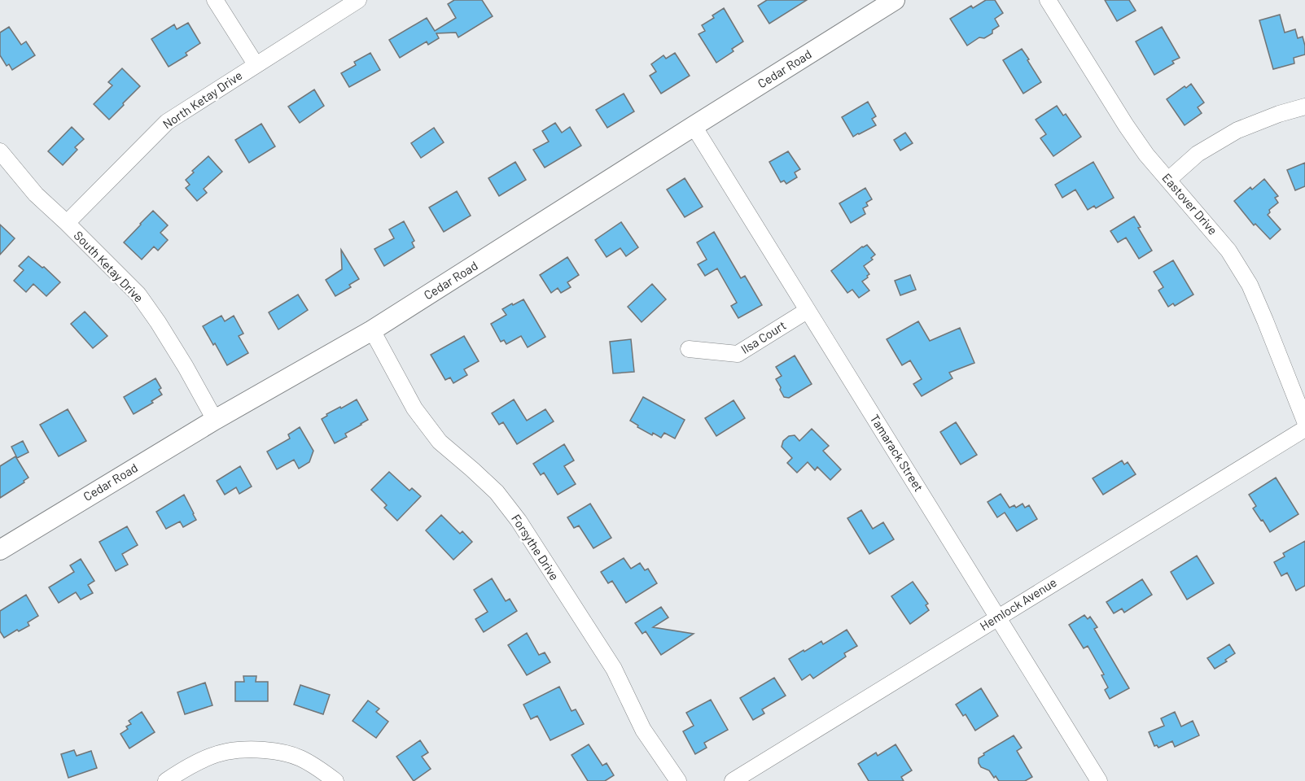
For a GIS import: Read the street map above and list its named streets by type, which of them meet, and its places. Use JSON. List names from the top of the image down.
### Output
{
  "streets": {
    "street": [
      "Cedar Road",
      "North Ketay Drive",
      "Eastover Drive",
      "South Ketay Drive",
      "Ilsa Court",
      "Tamarack Street",
      "Forsythe Drive",
      "Hemlock Avenue"
    ]
  },
  "crossings": [
    ["Cedar Road", "South Ketay Drive"],
    ["Cedar Road", "Tamarack Street"],
    ["Cedar Road", "Forsythe Drive"],
    ["North Ketay Drive", "South Ketay Drive"],
    ["Ilsa Court", "Tamarack Street"],
    ["Tamarack Street", "Hemlock Avenue"]
  ]
}
